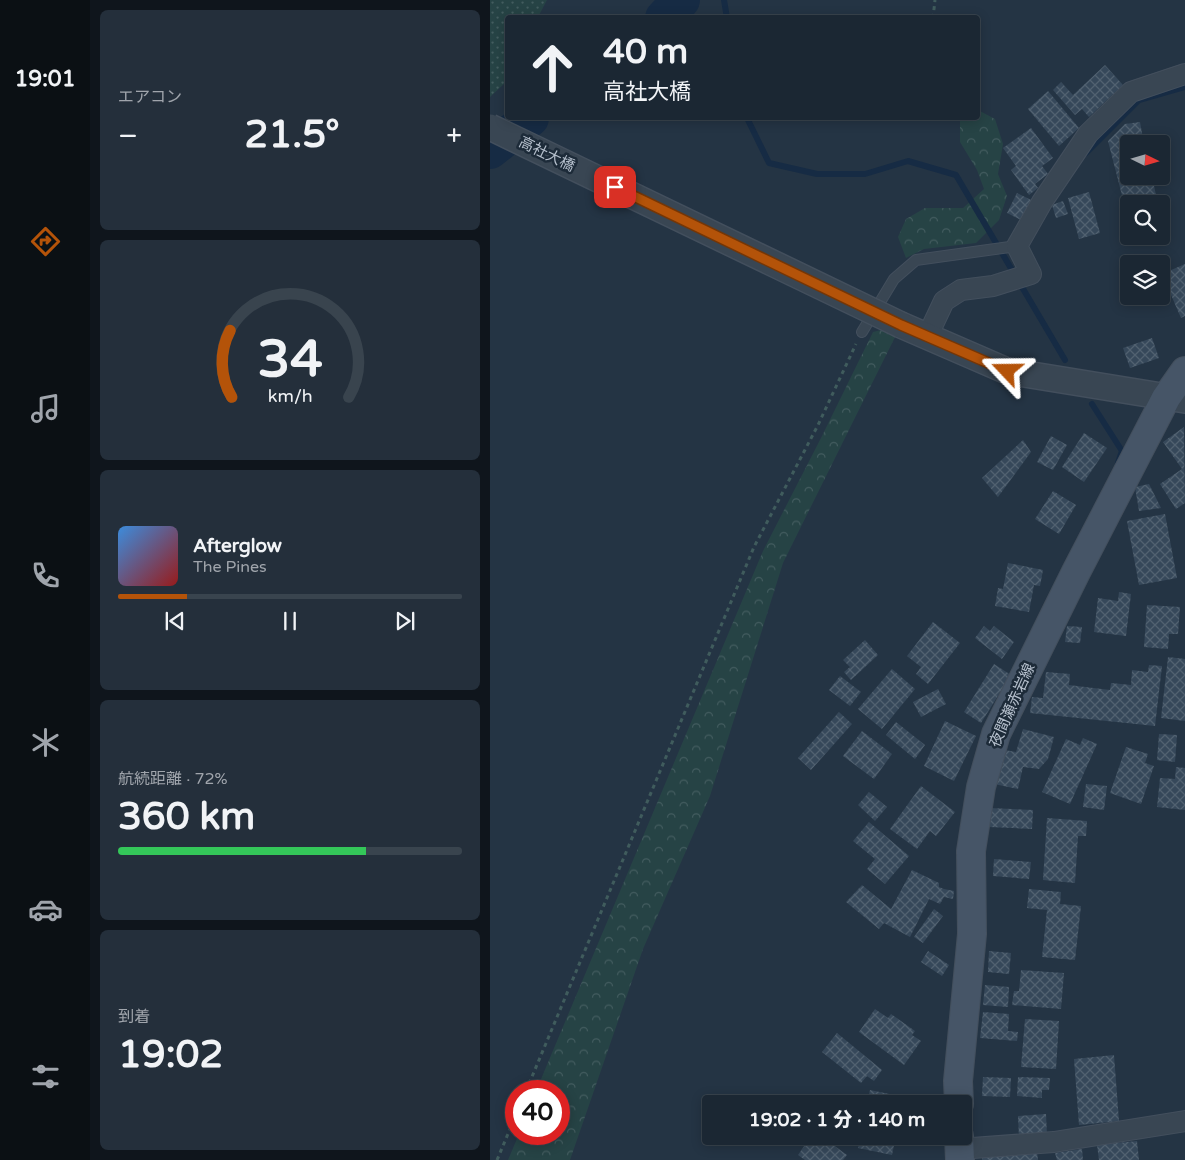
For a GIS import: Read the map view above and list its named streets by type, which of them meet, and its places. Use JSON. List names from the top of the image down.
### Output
{
  "streets": {
    "main road": ["夜間瀬赤岩線"],
    "street": ["高社大橋"]
  },
  "crossings": [
    ["高社大橋", "夜間瀬赤岩線"]
  ],
  "north": "right",
  "page": {
    "tabs": "19:01",
    "tile": [
      "エアコン",
      ["航続距離 · 72%", "360 km"],
      ["到着", "19:02"]
    ],
    "turn": ["40 m", "高社大橋"],
    "heat": ["−", "21.5°", "+"],
    "song": ["Afterglow", "The Pines"],
    "limit": "40",
    "trip": "19:02 · 1 分 · 140 m",
    "gauge": ["34", "km/h"]
  }
}
